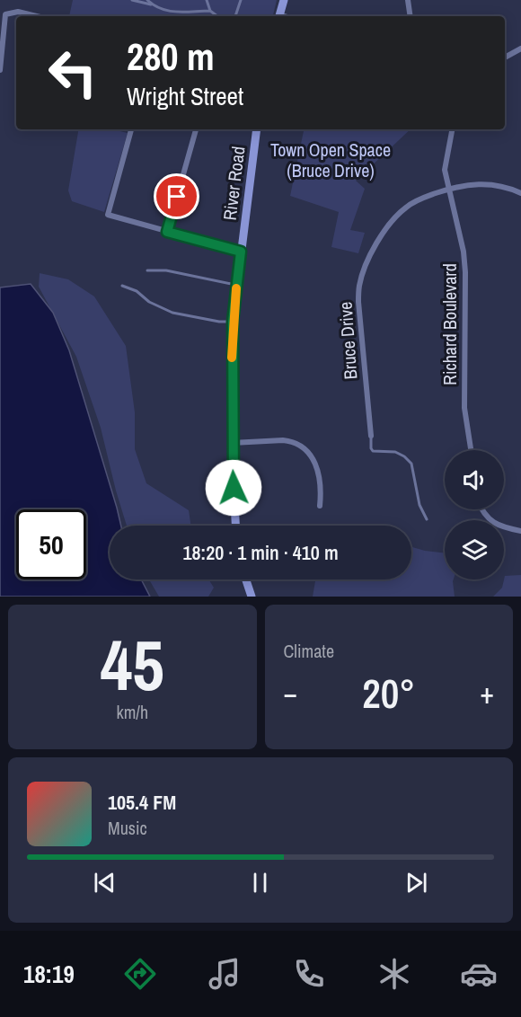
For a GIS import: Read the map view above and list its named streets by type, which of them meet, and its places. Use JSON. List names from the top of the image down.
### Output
{
  "streets": {
    "main road": ["River Road"],
    "street": ["Richard Boulevard", "Bruce Drive"]
  },
  "crossings": [
    ["Richard Boulevard", "Bruce Drive"]
  ],
  "parks": ["Town Open Space (Bruce Drive)"],
  "page": {
    "turn": ["280 m", "Wright Street"],
    "limit": "50",
    "trip": "18:20 · 1 min · 410 m",
    "tile": [
      ["45", "km/h"],
      "Climate"
    ],
    "heat": ["−", "20°", "+"],
    "song": ["105.4 FM", "Music"],
    "tabs": "18:19"
  }
}
